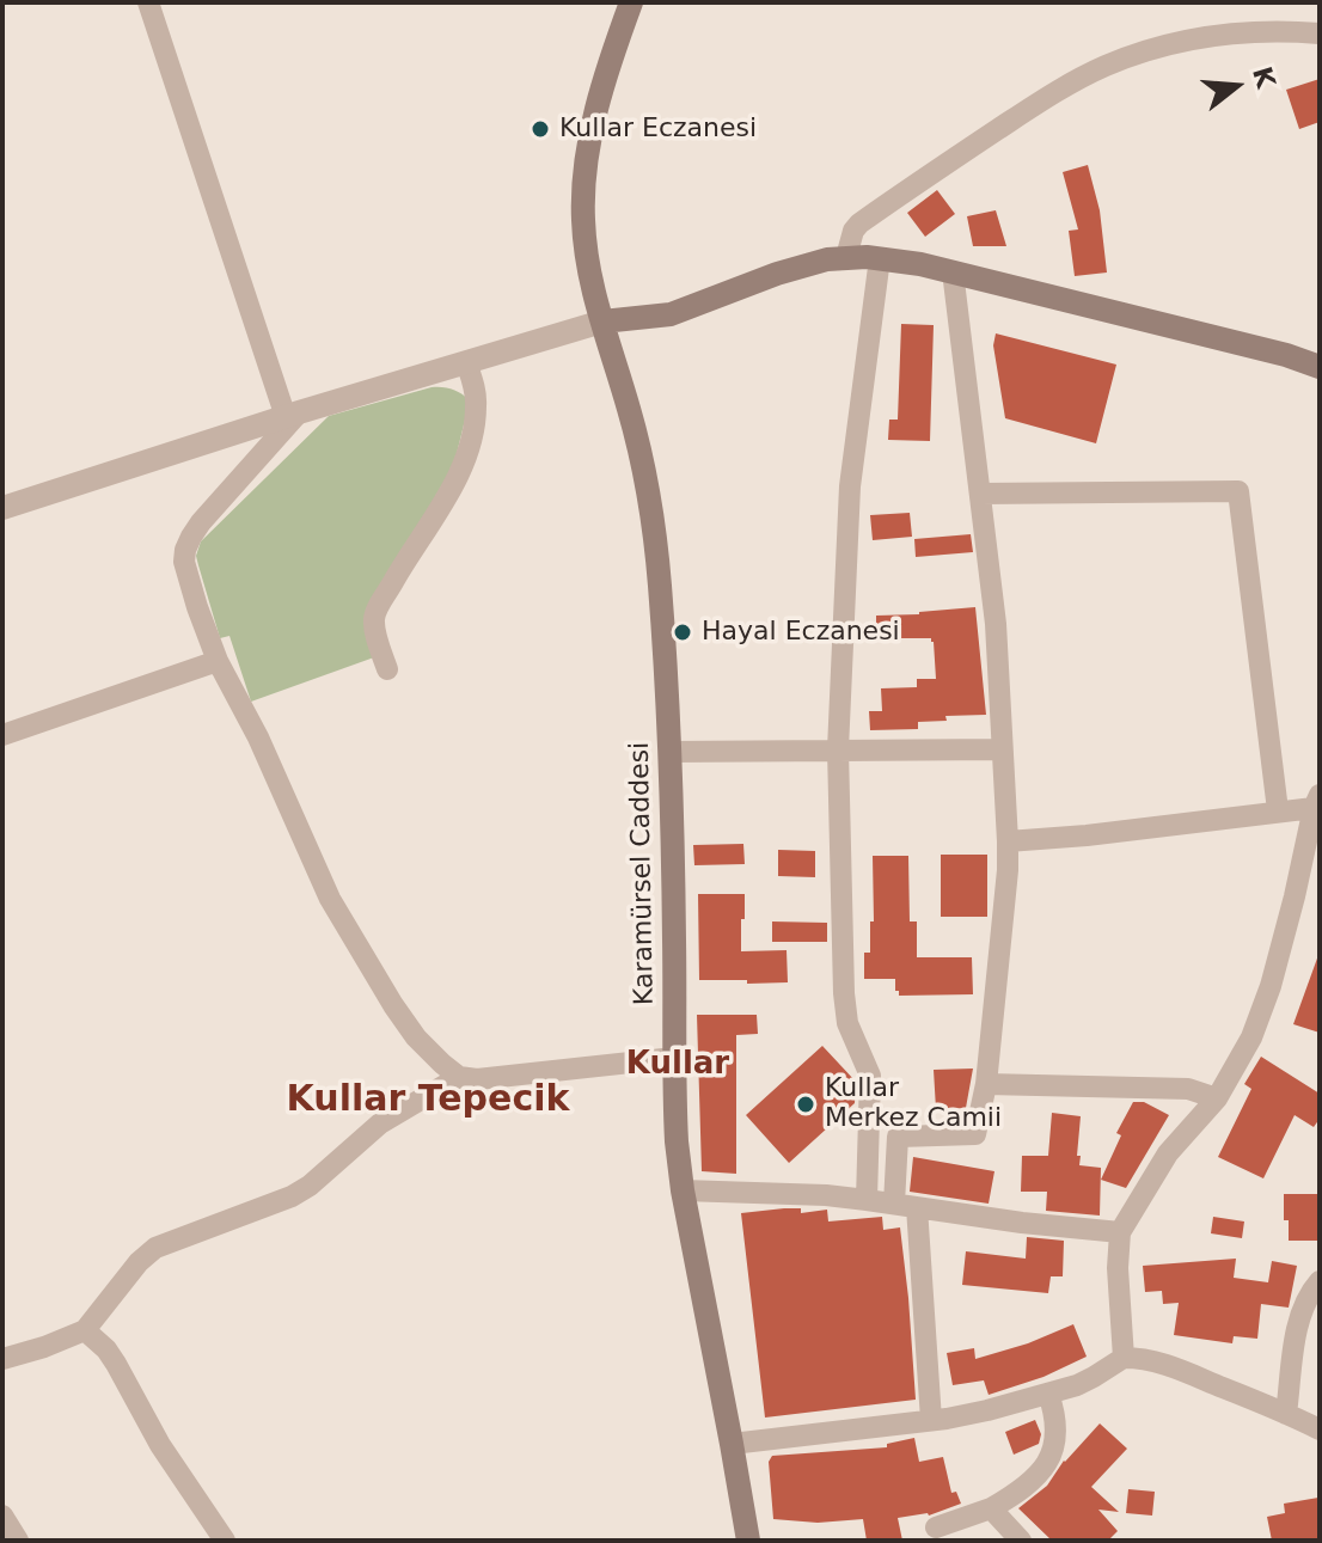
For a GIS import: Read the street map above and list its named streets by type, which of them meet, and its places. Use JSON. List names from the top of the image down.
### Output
{
  "streets": {
    "main road": ["Karamürsel Caddesi"]
  },
  "districts": ["Kullar", "Kullar Tepecik"],
  "places": ["Kullar Eczanesi", "Hayal Eczanesi", "Kullar Merkez Camii"],
  "north": "right"
}
